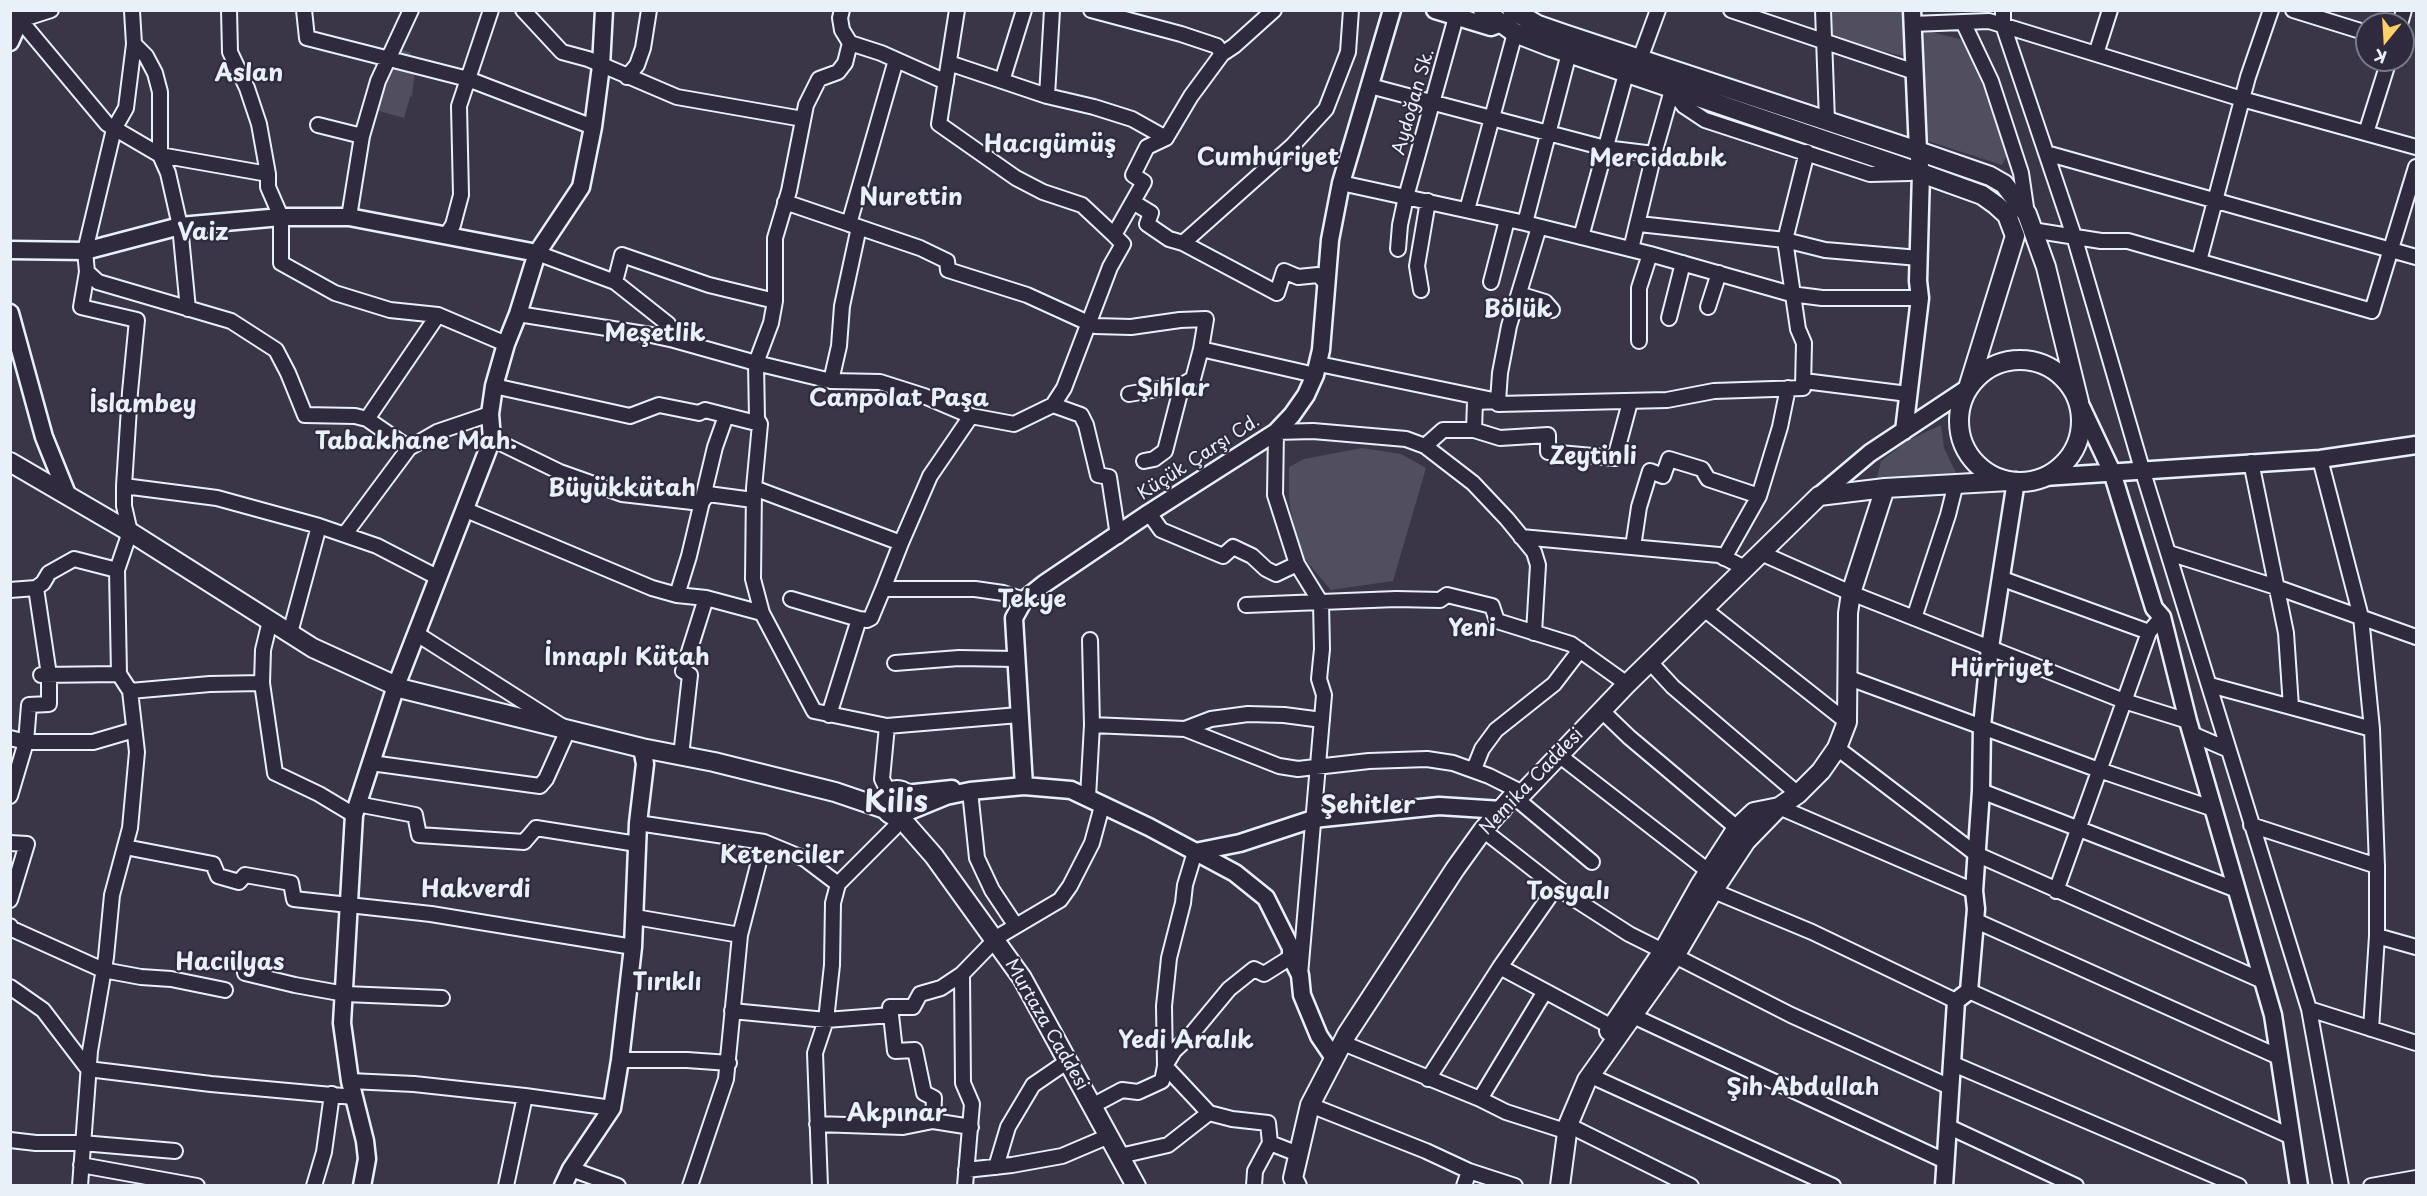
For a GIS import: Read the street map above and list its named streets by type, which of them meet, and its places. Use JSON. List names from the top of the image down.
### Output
{
  "streets": {
    "main road": ["Nemika Caddesi", "Murtaza Caddesi"],
    "street": ["Aydoğan Sk.", "Küçük Çarşı Cd."]
  },
  "districts": [
    "Aslan",
    "Hacıgümüş",
    "Cumhuriyet",
    "Mercidabık",
    "Nurettin",
    "Vaiz",
    "Bölük",
    "Meşetlik",
    "Şıhlar",
    "Canpolat Paşa",
    "İslambey",
    "Tabakhane Mah.",
    "Zeytinli",
    "Büyükkütah",
    "Tekye",
    "Yeni",
    "İnnaplı Kütah",
    "Hürriyet",
    "Kilis",
    "Şehitler",
    "Ketenciler",
    "Hakverdi",
    "Tosyalı",
    "Hacıilyas",
    "Tırıklı",
    "Yedi Aralık",
    "Şıh Abdullah",
    "Akpınar"
  ],
  "north": "bottom"
}
